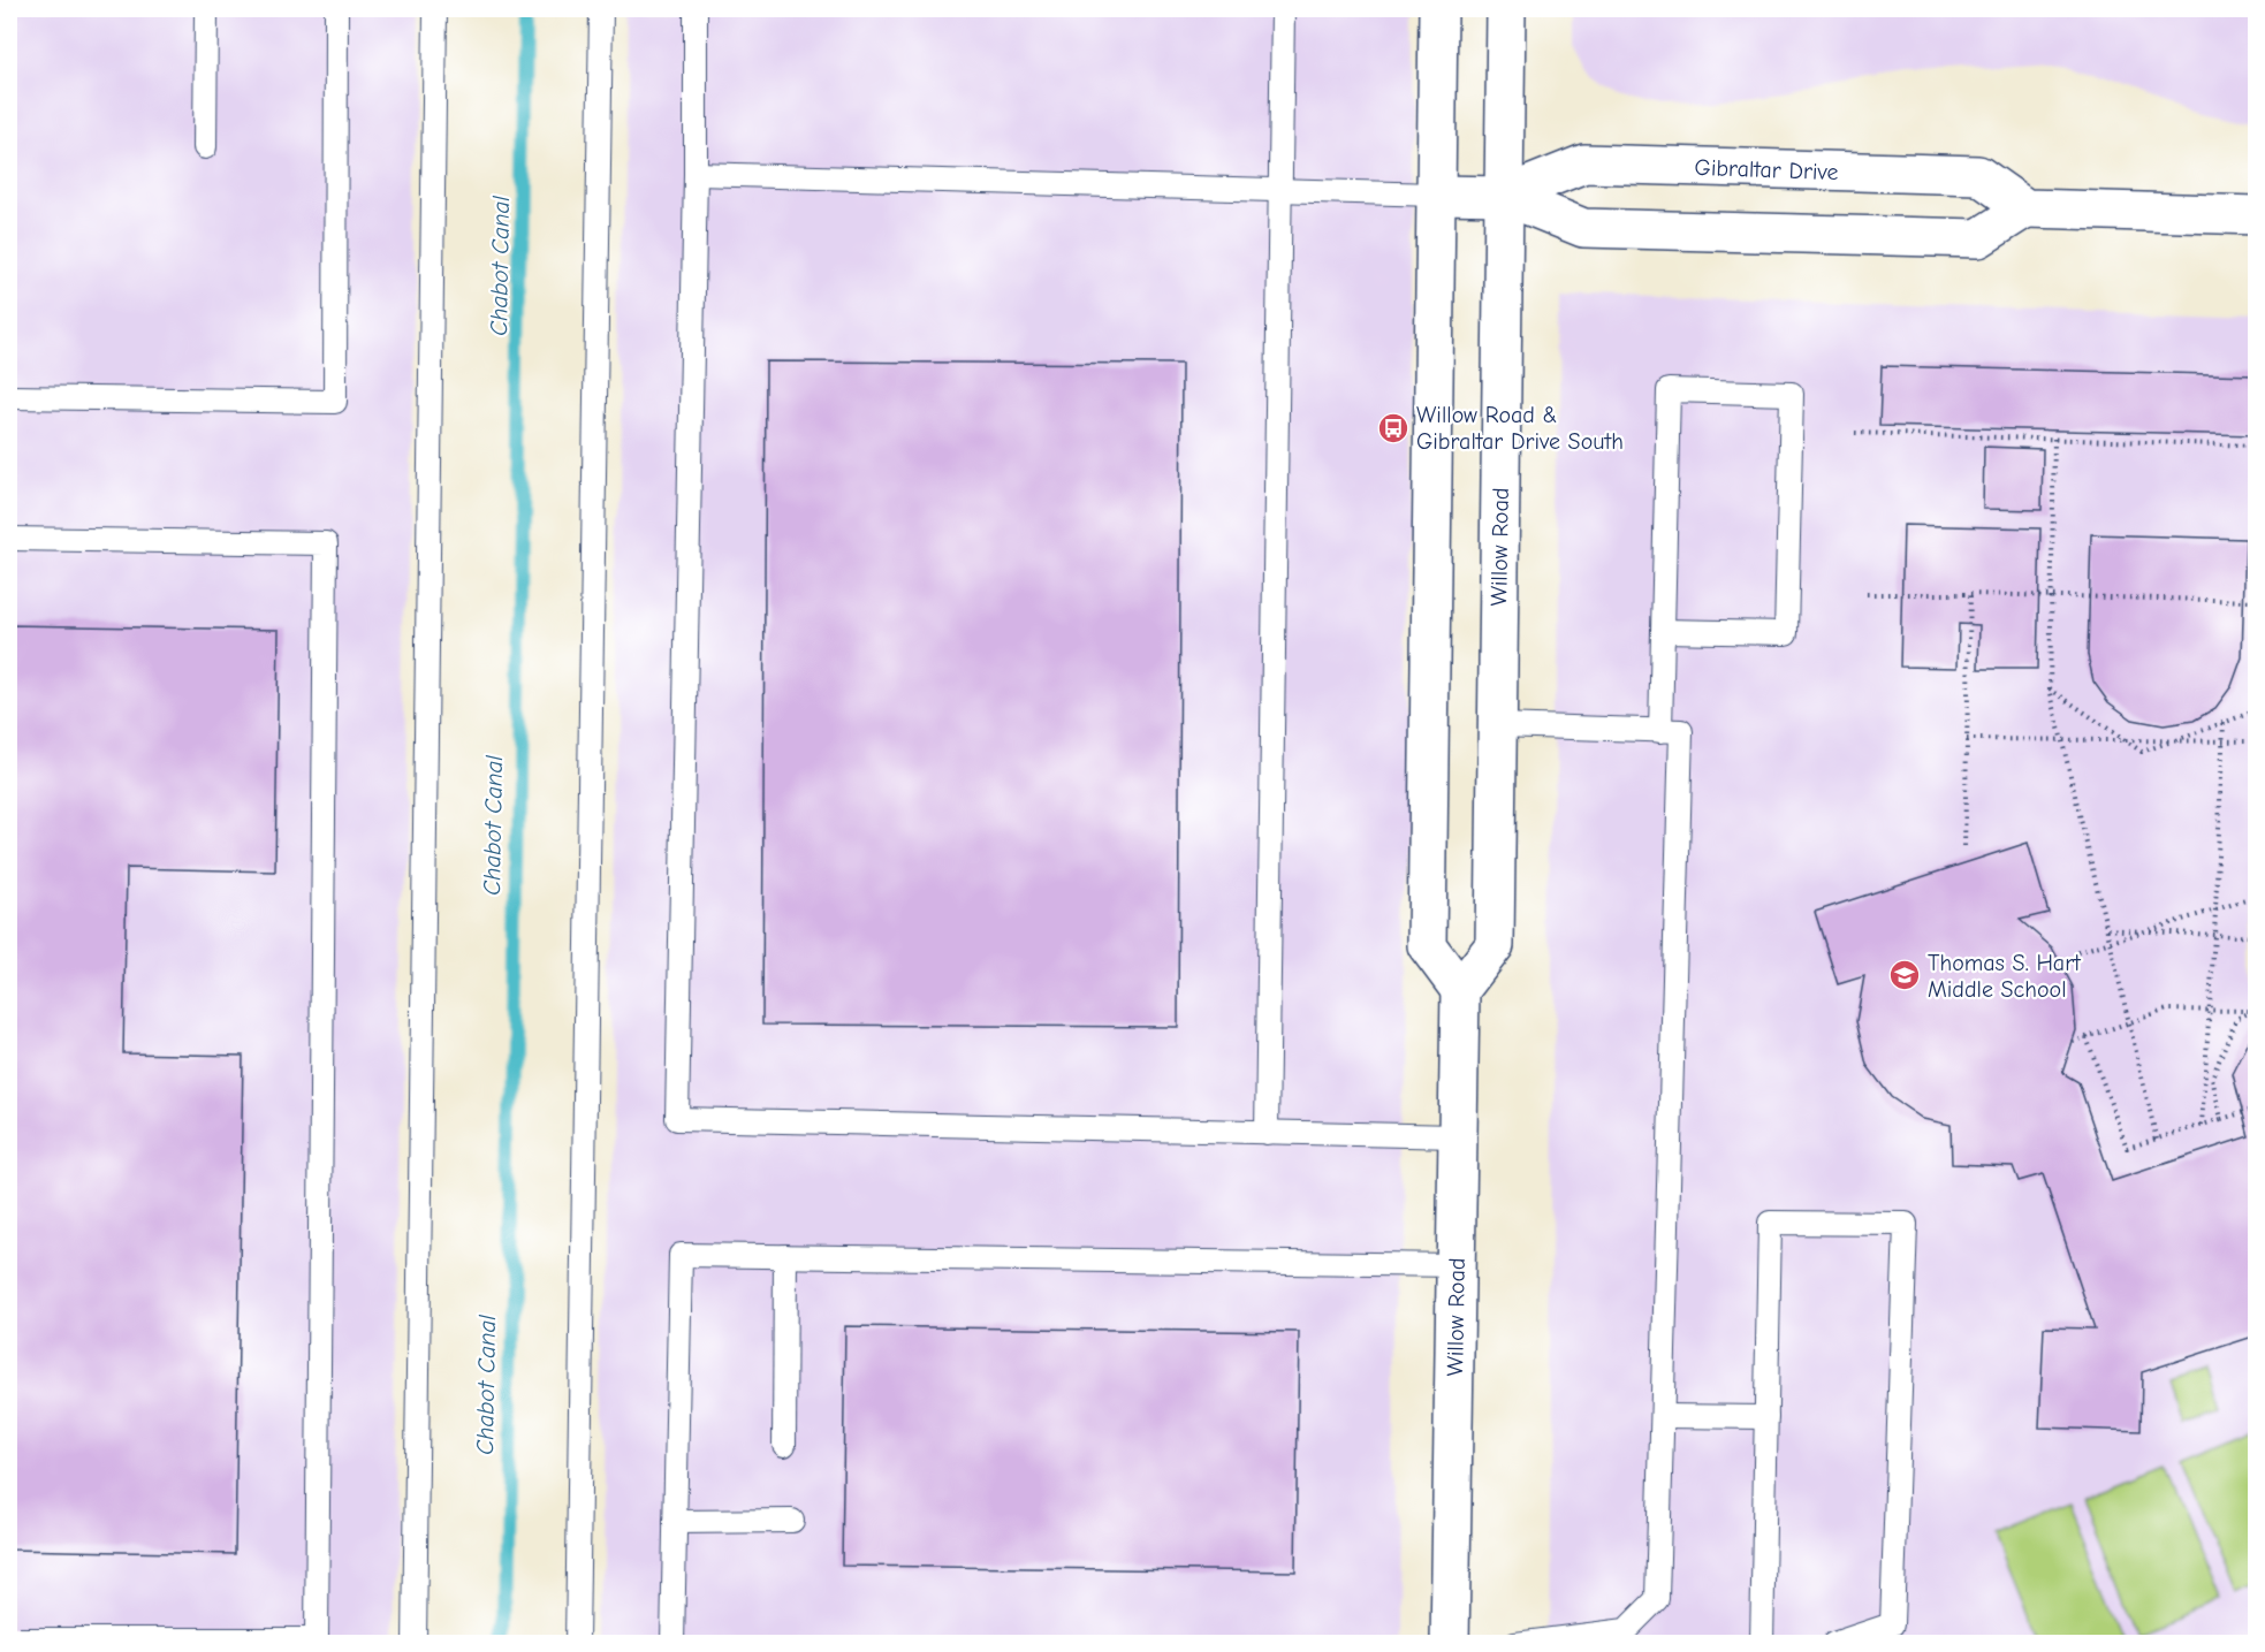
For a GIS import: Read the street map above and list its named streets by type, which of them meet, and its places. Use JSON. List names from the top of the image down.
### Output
{
  "streets": {
    "street": ["Gibraltar Drive", "Willow Road"]
  },
  "crossings": [
    ["Gibraltar Drive", "Willow Road"]
  ],
  "water": ["Chabot Canal"],
  "places": {
    "bus stop": ["Willow Road & Gibraltar Drive South"],
    "school or university": ["Thomas S. Hart Middle School"]
  }
}
